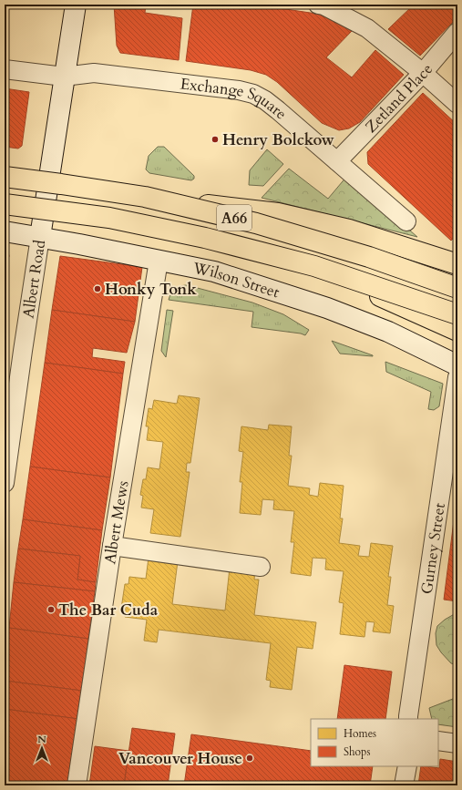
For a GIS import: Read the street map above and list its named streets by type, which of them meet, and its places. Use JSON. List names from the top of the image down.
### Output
{
  "streets": {
    "highway": ["A66"],
    "street": [
      "Zetland Place",
      "Exchange Square",
      "Albert Road",
      "Wilson Street",
      "Albert Mews",
      "Gurney Street"
    ]
  },
  "crossings": [
    ["Zetland Place", "Exchange Square"],
    ["Exchange Square", "Albert Road"],
    ["Albert Road", "Wilson Street"],
    ["Wilson Street", "Albert Mews"]
  ],
  "places": [
    "Henry Bolckow",
    "Honky Tonk",
    "The Bar Cuda",
    "Vancouver House"
  ],
  "legend": ["Homes", "Shops"],
  "north": "top"
}
